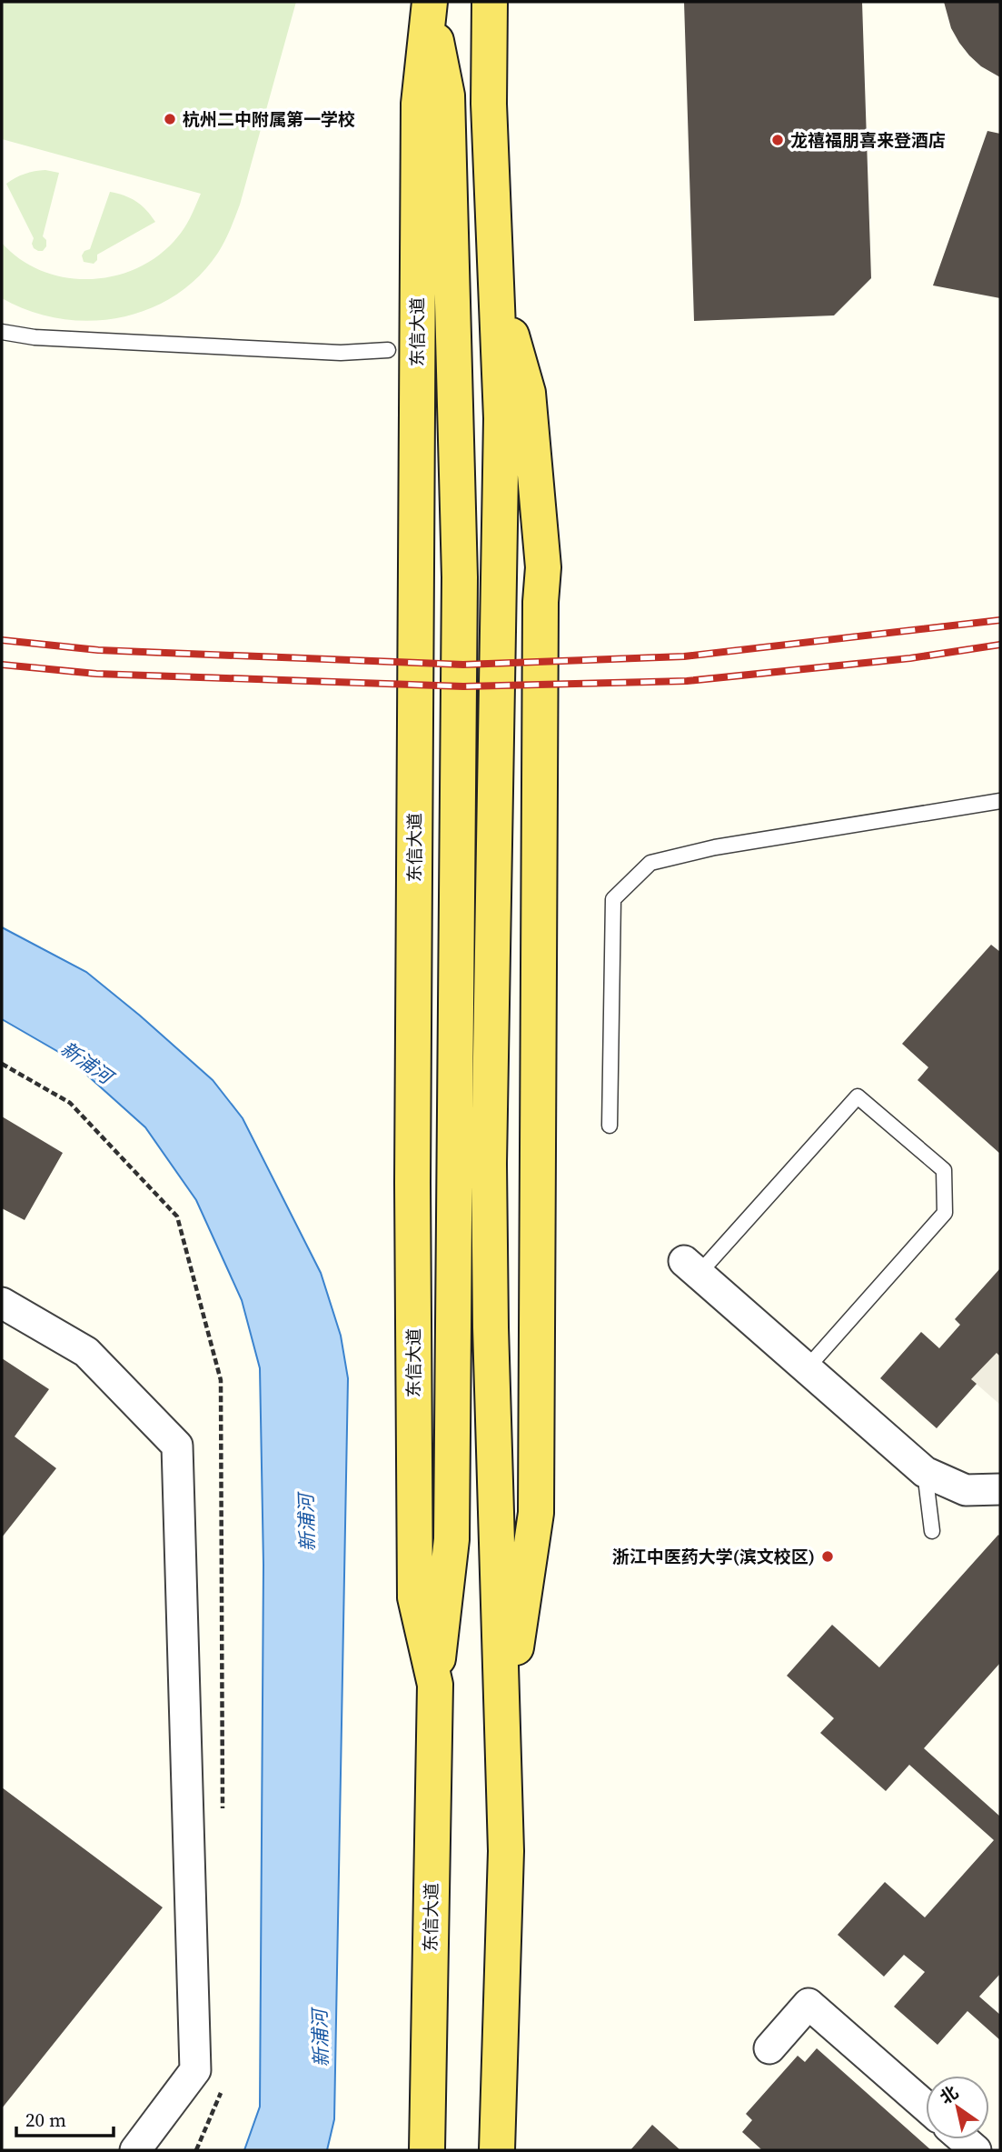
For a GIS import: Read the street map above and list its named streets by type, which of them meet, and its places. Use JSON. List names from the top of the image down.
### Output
{
  "streets": {
    "main road": ["东信大道"]
  },
  "water": ["新浦河"],
  "places": ["杭州二中附属第一学校", "龙禧福朋喜来登酒店", "浙江中医药大学(滨文校区)"],
  "scale_bar": "20 m",
  "north": "top left"
}
